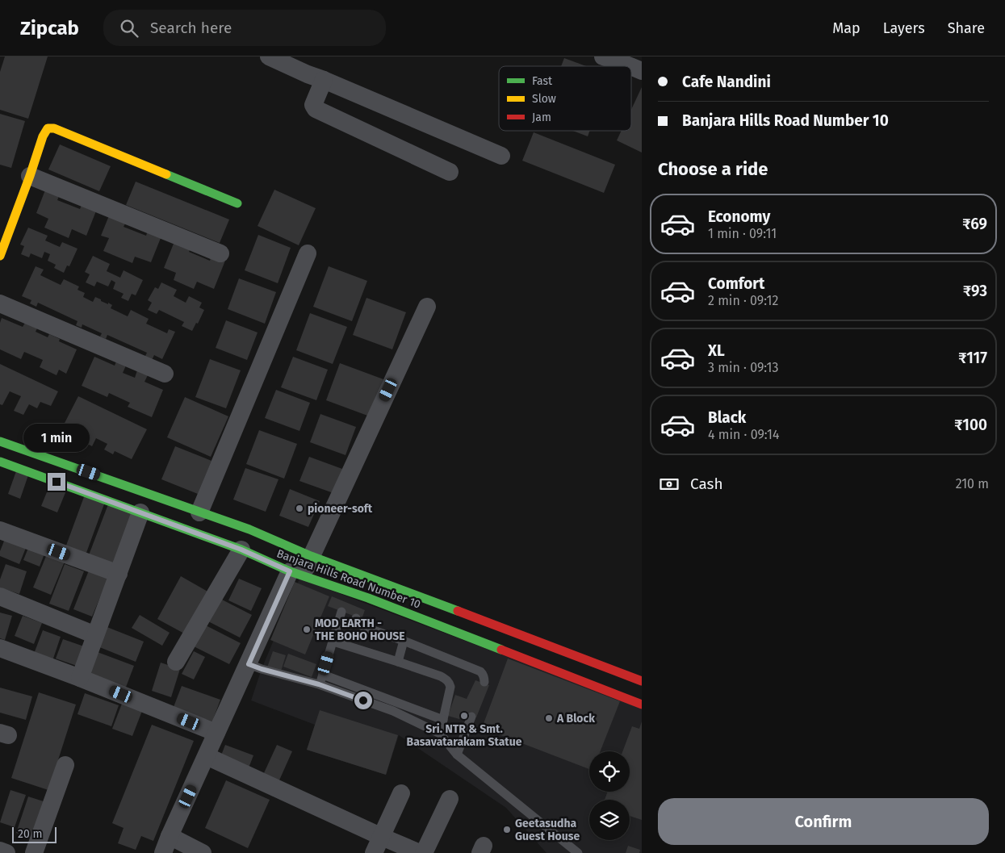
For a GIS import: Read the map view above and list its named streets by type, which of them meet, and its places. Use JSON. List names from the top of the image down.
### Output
{
  "streets": {
    "main road": ["Banjara Hills Road Number 10"]
  },
  "places": [
    "pioneer-soft",
    "MOD EARTH - THE BOHO HOUSE",
    "Sri. NTR & Smt. Basavatarakam Statue",
    "A Block",
    "Geetasudha Guest House"
  ],
  "legend": ["Fast", "Slow", "Jam"],
  "scale_bar": "20 m",
  "page": {
    "header": "Zipcab",
    "search": "Search here",
    "nav": ["Map", "Layers", "Share"],
    "banner": ["Cafe Nandini", "Banjara Hills Road Number 10"],
    "heading": "Choose a ride",
    "list": [
      {
        "name": "Economy",
        "note": "1 min · 09:11",
        "value": "₹69"
      },
      {
        "name": "Comfort",
        "note": "2 min · 09:12",
        "value": "₹93"
      },
      {
        "name": "XL",
        "note": "3 min · 09:13",
        "value": "₹117"
      },
      {
        "name": "Black",
        "note": "4 min · 09:14",
        "value": "₹100"
      }
    ],
    "bubble": "1 min",
    "pay": ["Cash", "210 m"],
    "buttons": "Confirm",
    "scale": "20 m"
  }
}
